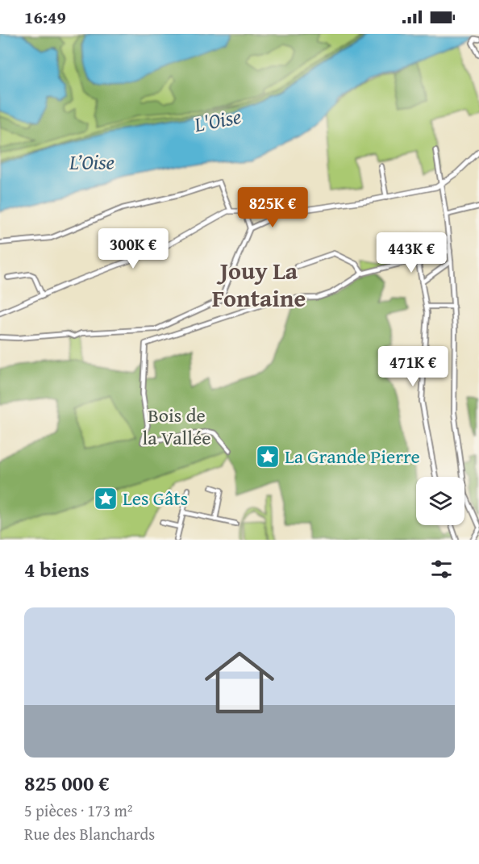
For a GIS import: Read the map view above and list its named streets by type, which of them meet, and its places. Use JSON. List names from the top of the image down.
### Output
{
  "districts": ["Jouy La Fontaine"],
  "water": ["L'Oise", "L’Oise"],
  "parks": ["Bois de la Vallée"],
  "places": {
    "place": ["La Grande Pierre", "Les Gâts"]
  },
  "page": {
    "status": "16:49",
    "price": [
      "825K €",
      "300K €",
      "443K €",
      "471K €"
    ],
    "heading": "4 biens",
    "list": [
      {
        "name": "825 000 €",
        "note": "5 pièces · 173 m² · Rue des Blanchards"
      }
    ]
  }
}
